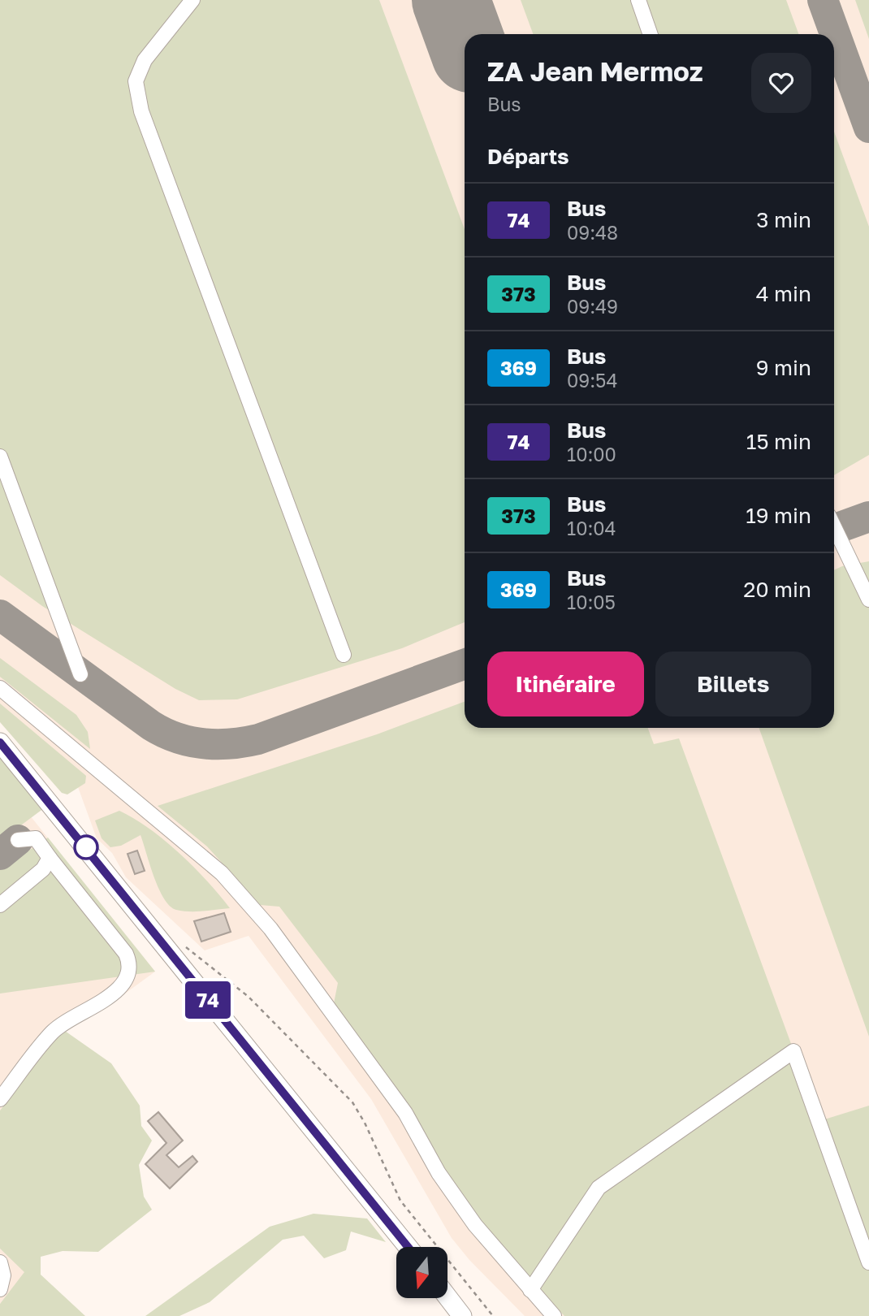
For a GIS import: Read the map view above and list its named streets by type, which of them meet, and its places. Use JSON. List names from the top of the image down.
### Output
{
  "lines": ["bus line 74"],
  "north": "bottom",
  "page": {
    "on_map": "74",
    "heading": [
      ["ZA Jean Mermoz", "Bus"],
      "Départs"
    ],
    "list": [
      {
        "mark": "74",
        "name": "Bus",
        "note": "09:48",
        "value": "3 min"
      },
      {
        "mark": "373",
        "name": "Bus",
        "note": "09:49",
        "value": "4 min"
      },
      {
        "mark": "369",
        "name": "Bus",
        "note": "09:54",
        "value": "9 min"
      },
      {
        "mark": "74",
        "name": "Bus",
        "note": "10:00",
        "value": "15 min"
      },
      {
        "mark": "373",
        "name": "Bus",
        "note": "10:04",
        "value": "19 min"
      },
      {
        "mark": "369",
        "name": "Bus",
        "note": "10:05",
        "value": "20 min"
      }
    ],
    "buttons": ["Itinéraire", "Billets"]
  }
}
